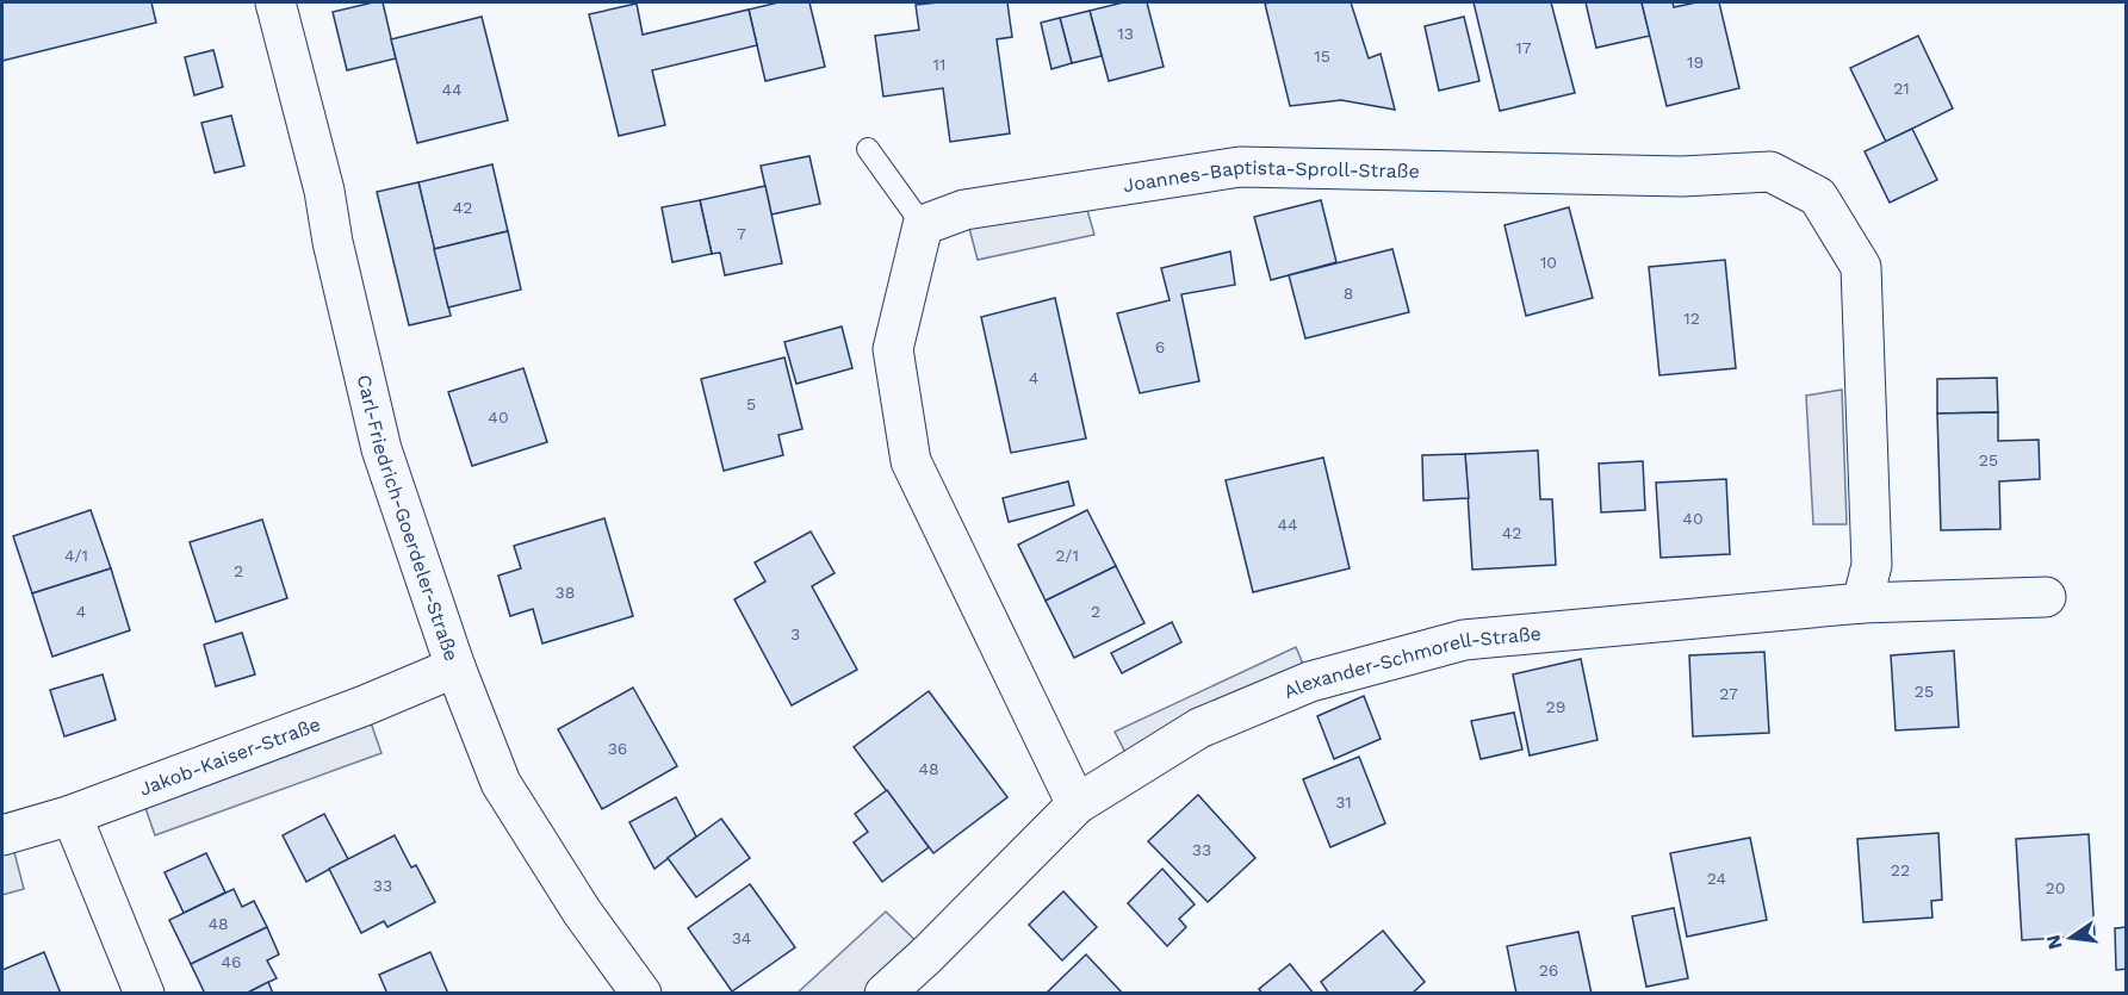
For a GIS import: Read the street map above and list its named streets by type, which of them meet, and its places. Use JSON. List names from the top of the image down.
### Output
{
  "streets": {
    "street": [
      "Joannes-Baptista-Sproll-Straße",
      "Carl-Friedrich-Goerdeler-Straße",
      "Alexander-Schmorell-Straße",
      "Jakob-Kaiser-Straße"
    ]
  },
  "crossings": [
    ["Joannes-Baptista-Sproll-Straße", "Alexander-Schmorell-Straße"],
    ["Carl-Friedrich-Goerdeler-Straße", "Jakob-Kaiser-Straße"]
  ],
  "house_numbers": [
    "13",
    "17",
    "15",
    "19",
    "11",
    "21",
    "44",
    "42",
    "7",
    "10",
    "8",
    "12",
    "6",
    "4",
    "5",
    "40",
    "25",
    "40",
    "44",
    "42",
    "4/1",
    "2/1",
    "2",
    "38",
    "4",
    "2",
    "3",
    "25",
    "27",
    "29",
    "36",
    "48",
    "31",
    "33",
    "22",
    "24",
    "33",
    "20",
    "48",
    "34",
    "46",
    "26"
  ],
  "north": "left"
}
